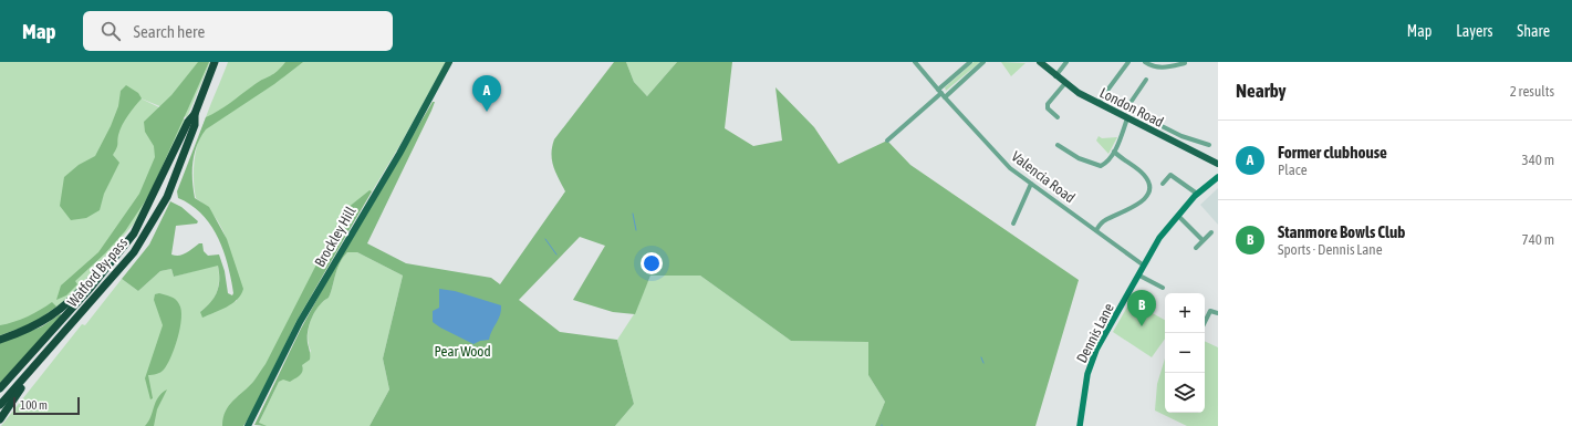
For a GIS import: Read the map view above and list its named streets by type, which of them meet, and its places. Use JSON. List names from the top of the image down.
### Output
{
  "streets": {
    "highway": ["Watford By-pass"],
    "main road": ["London Road", "Brockley Hill"],
    "street": ["Valencia Road", "Dennis Lane"]
  },
  "crossings": [
    ["Valencia Road", "Dennis Lane"]
  ],
  "parks": ["Pear Wood"],
  "scale_bar": "100 m",
  "page": {
    "header": "Map",
    "search": "Search here",
    "nav": ["Map", "Layers", "Share"],
    "heading": ["Nearby", "2 results"],
    "pins": ["A", "B"],
    "list": [
      {
        "mark": "A",
        "name": "Former clubhouse",
        "note": "Place",
        "value": "340 m"
      },
      {
        "mark": "B",
        "name": "Stanmore Bowls Club",
        "note": "Sports · Dennis Lane",
        "value": "740 m"
      }
    ],
    "map_buttons": ["+", "−"],
    "scale": "100 m"
  }
}
